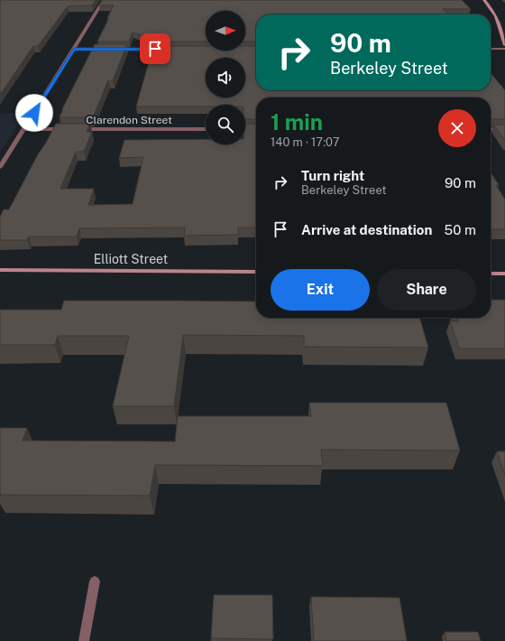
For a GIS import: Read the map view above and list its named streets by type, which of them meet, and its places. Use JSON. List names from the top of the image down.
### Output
{
  "streets": {
    "street": ["Clarendon Street", "Elliott Street"]
  },
  "north": "right",
  "page": {
    "turn": ["90 m", "Berkeley Street"],
    "heading": ["1 min", "140 m · 17:07"],
    "list": [
      {
        "name": "Turn right",
        "note": "Berkeley Street",
        "value": "90 m"
      },
      {
        "name": "Arrive at destination",
        "value": "50 m"
      }
    ],
    "buttons": ["Exit", "Share"]
  }
}
